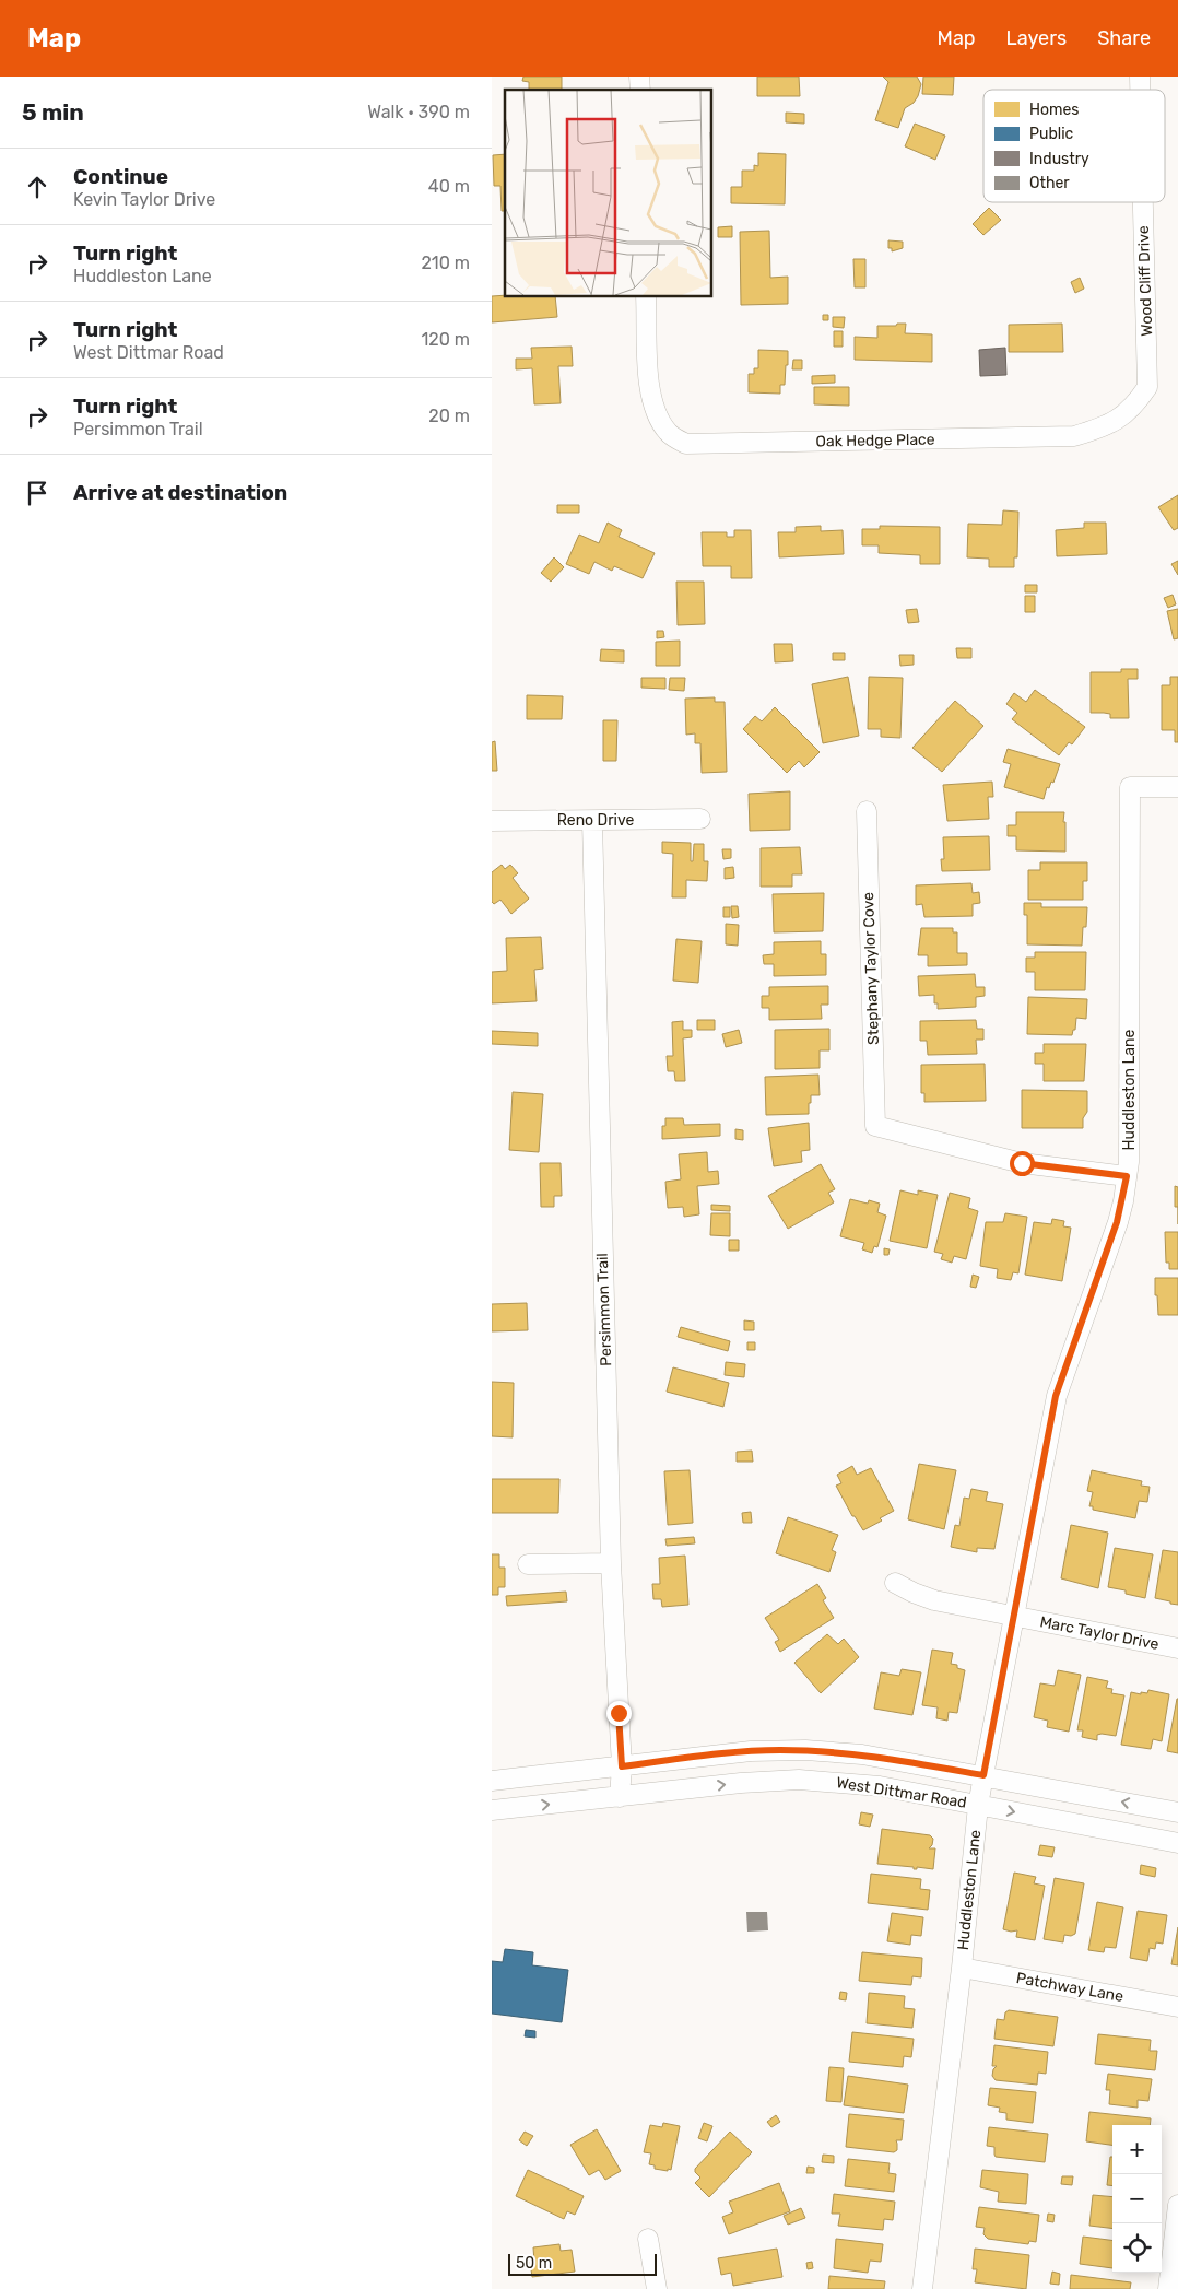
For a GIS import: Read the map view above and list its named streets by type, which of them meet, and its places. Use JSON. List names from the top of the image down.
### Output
{
  "streets": {
    "street": [
      "Wood Cliff Drive",
      "Oak Hedge Place",
      "Reno Drive",
      "Stephany Taylor Cove",
      "Huddleston Lane",
      "Persimmon Trail",
      "Marc Taylor Drive",
      "West Dittmar Road",
      "Patchway Lane"
    ]
  },
  "crossings": [
    ["Wood Cliff Drive", "Oak Hedge Place"],
    ["Reno Drive", "Persimmon Trail"],
    ["Stephany Taylor Cove", "Huddleston Lane"],
    ["Huddleston Lane", "Marc Taylor Drive"],
    ["Huddleston Lane", "West Dittmar Road"],
    ["Huddleston Lane", "Patchway Lane"],
    ["Persimmon Trail", "West Dittmar Road"]
  ],
  "legend": [
    "Homes",
    "Public",
    "Industry",
    "Other"
  ],
  "scale_bar": "50 m",
  "page": {
    "header": "Map",
    "nav": ["Map", "Layers", "Share"],
    "heading": ["5 min", "Walk · 390 m"],
    "list": [
      ["Continue", "Kevin Taylor Drive", "40 m"],
      ["Turn right", "Huddleston Lane", "210 m"],
      ["Turn right", "West Dittmar Road", "120 m"],
      ["Turn right", "Persimmon Trail", "20 m"],
      "Arrive at destination"
    ],
    "map_buttons": ["+", "−"],
    "scale": "50 m"
  }
}
